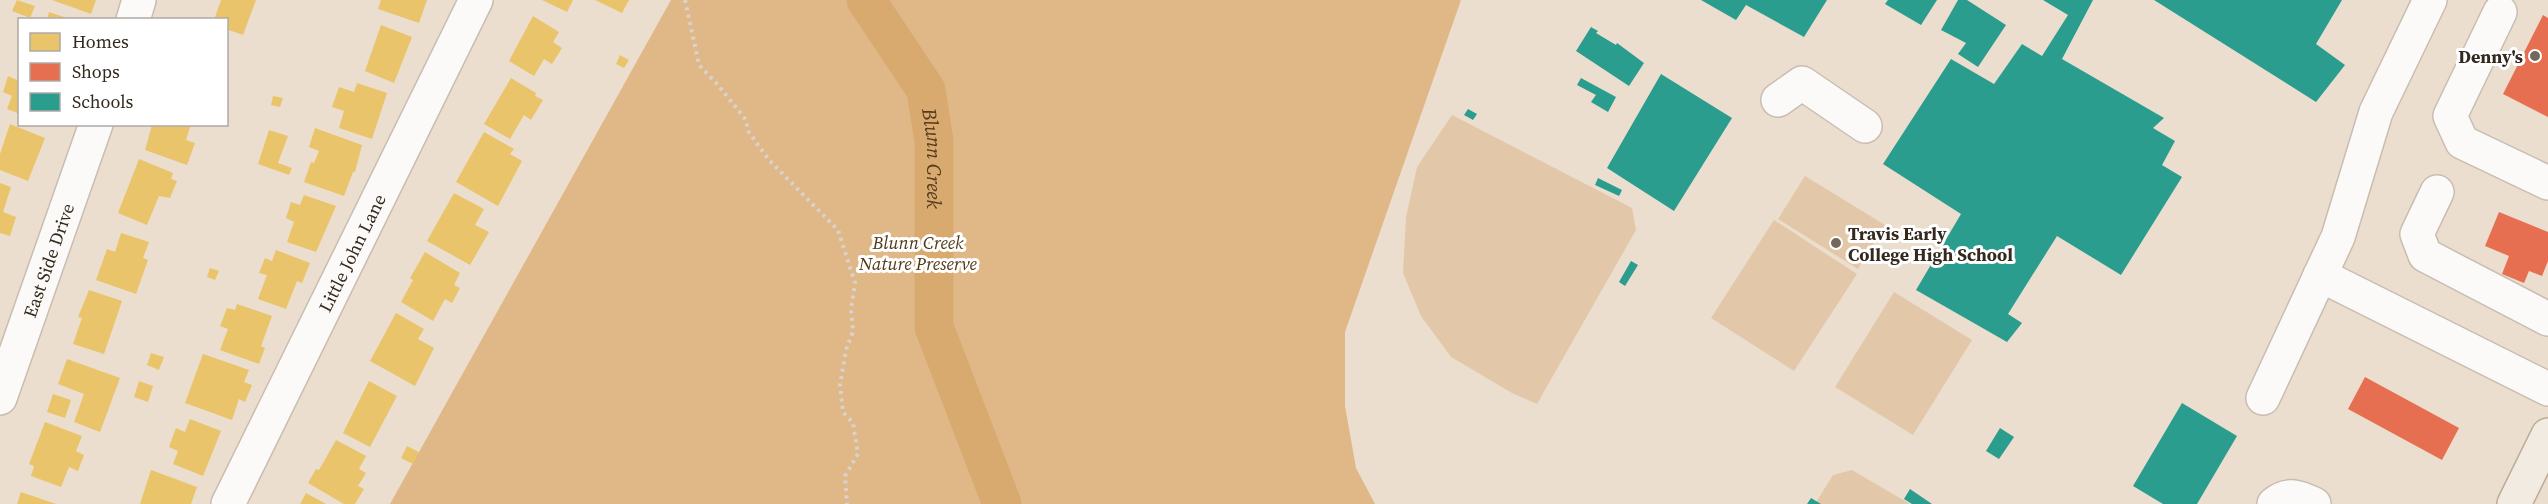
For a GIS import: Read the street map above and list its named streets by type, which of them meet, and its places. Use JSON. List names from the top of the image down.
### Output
{
  "streets": {
    "street": ["Little John Lane", "East Side Drive"]
  },
  "water": ["Blunn Creek"],
  "parks": ["Blunn Creek Nature Preserve"],
  "places": ["Denny's", "Travis Early College High School"],
  "legend": ["Homes", "Shops", "Schools"]
}
